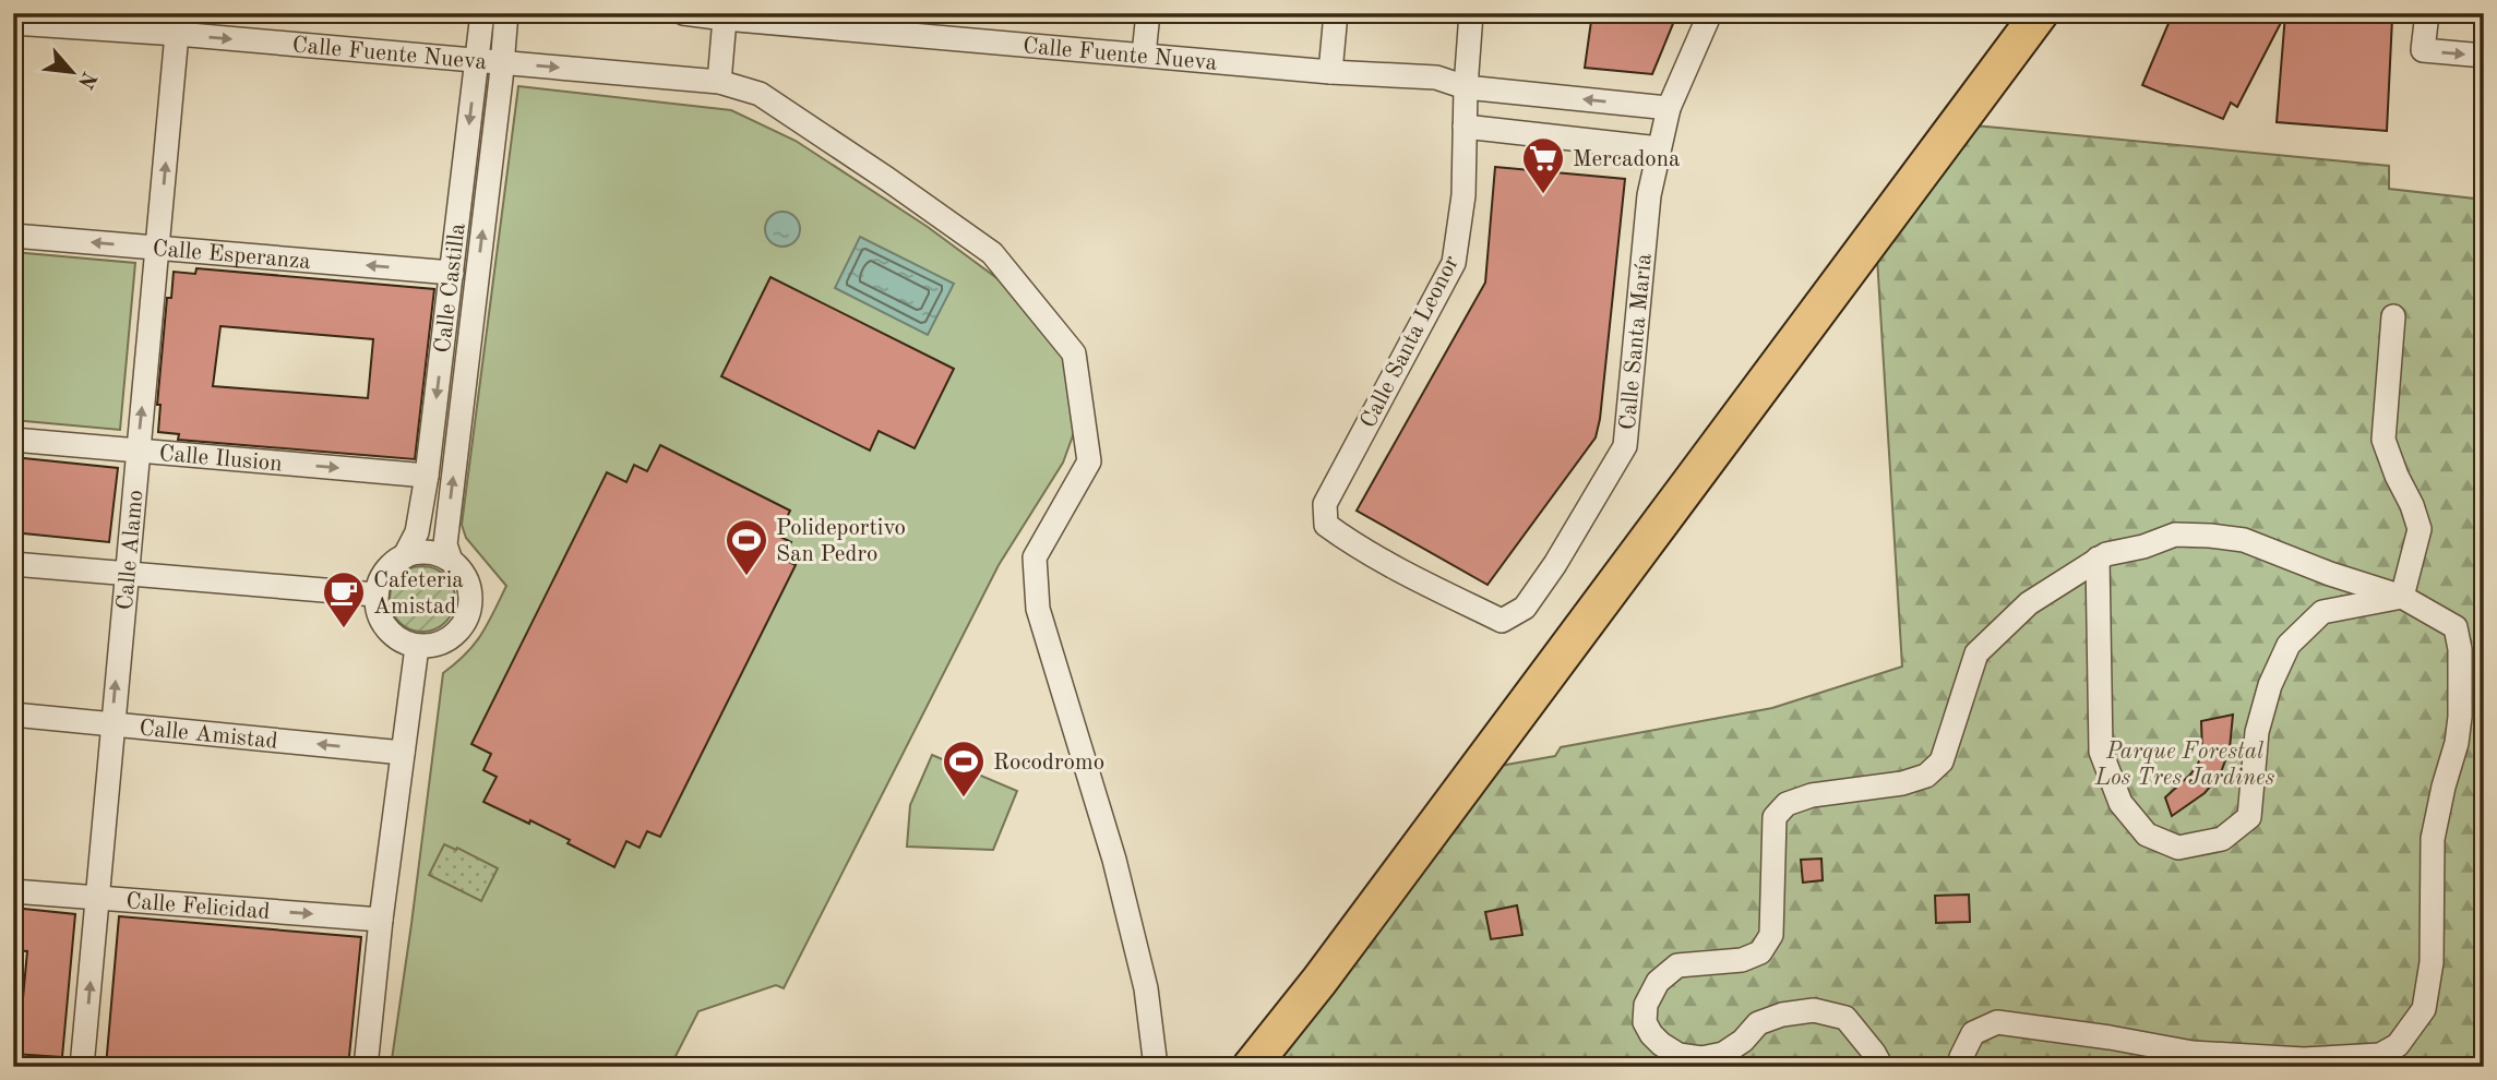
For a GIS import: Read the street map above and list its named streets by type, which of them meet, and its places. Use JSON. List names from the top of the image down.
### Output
{
  "streets": {
    "street": [
      "Calle Fuente Nueva",
      "Calle Esperanza",
      "Calle Castilla",
      "Calle Santa Leonor",
      "Calle Santa María",
      "Calle Ilusion",
      "Calle Alamo",
      "Calle Amistad",
      "Calle Felicidad"
    ]
  },
  "crossings": [
    ["Calle Fuente Nueva", "Calle Castilla"],
    ["Calle Fuente Nueva", "Calle Santa Leonor"],
    ["Calle Fuente Nueva", "Calle Santa María"],
    ["Calle Fuente Nueva", "Calle Alamo"],
    ["Calle Esperanza", "Calle Castilla"],
    ["Calle Esperanza", "Calle Alamo"],
    ["Calle Castilla", "Calle Ilusion"],
    ["Calle Santa Leonor", "Calle Santa María"],
    ["Calle Ilusion", "Calle Alamo"],
    ["Calle Alamo", "Calle Amistad"],
    ["Calle Alamo", "Calle Felicidad"]
  ],
  "one_way": ["Calle Esperanza", "Calle Alamo", "Calle Felicidad"],
  "parks": ["Parque Forestal Los Tres Jardines"],
  "places": {
    "supermarket": ["Mercadona"],
    "sports": ["Polideportivo San Pedro", "Rocodromo"],
    "cafe": ["Cafeteria Amistad"]
  },
  "north": "bottom right"
}
